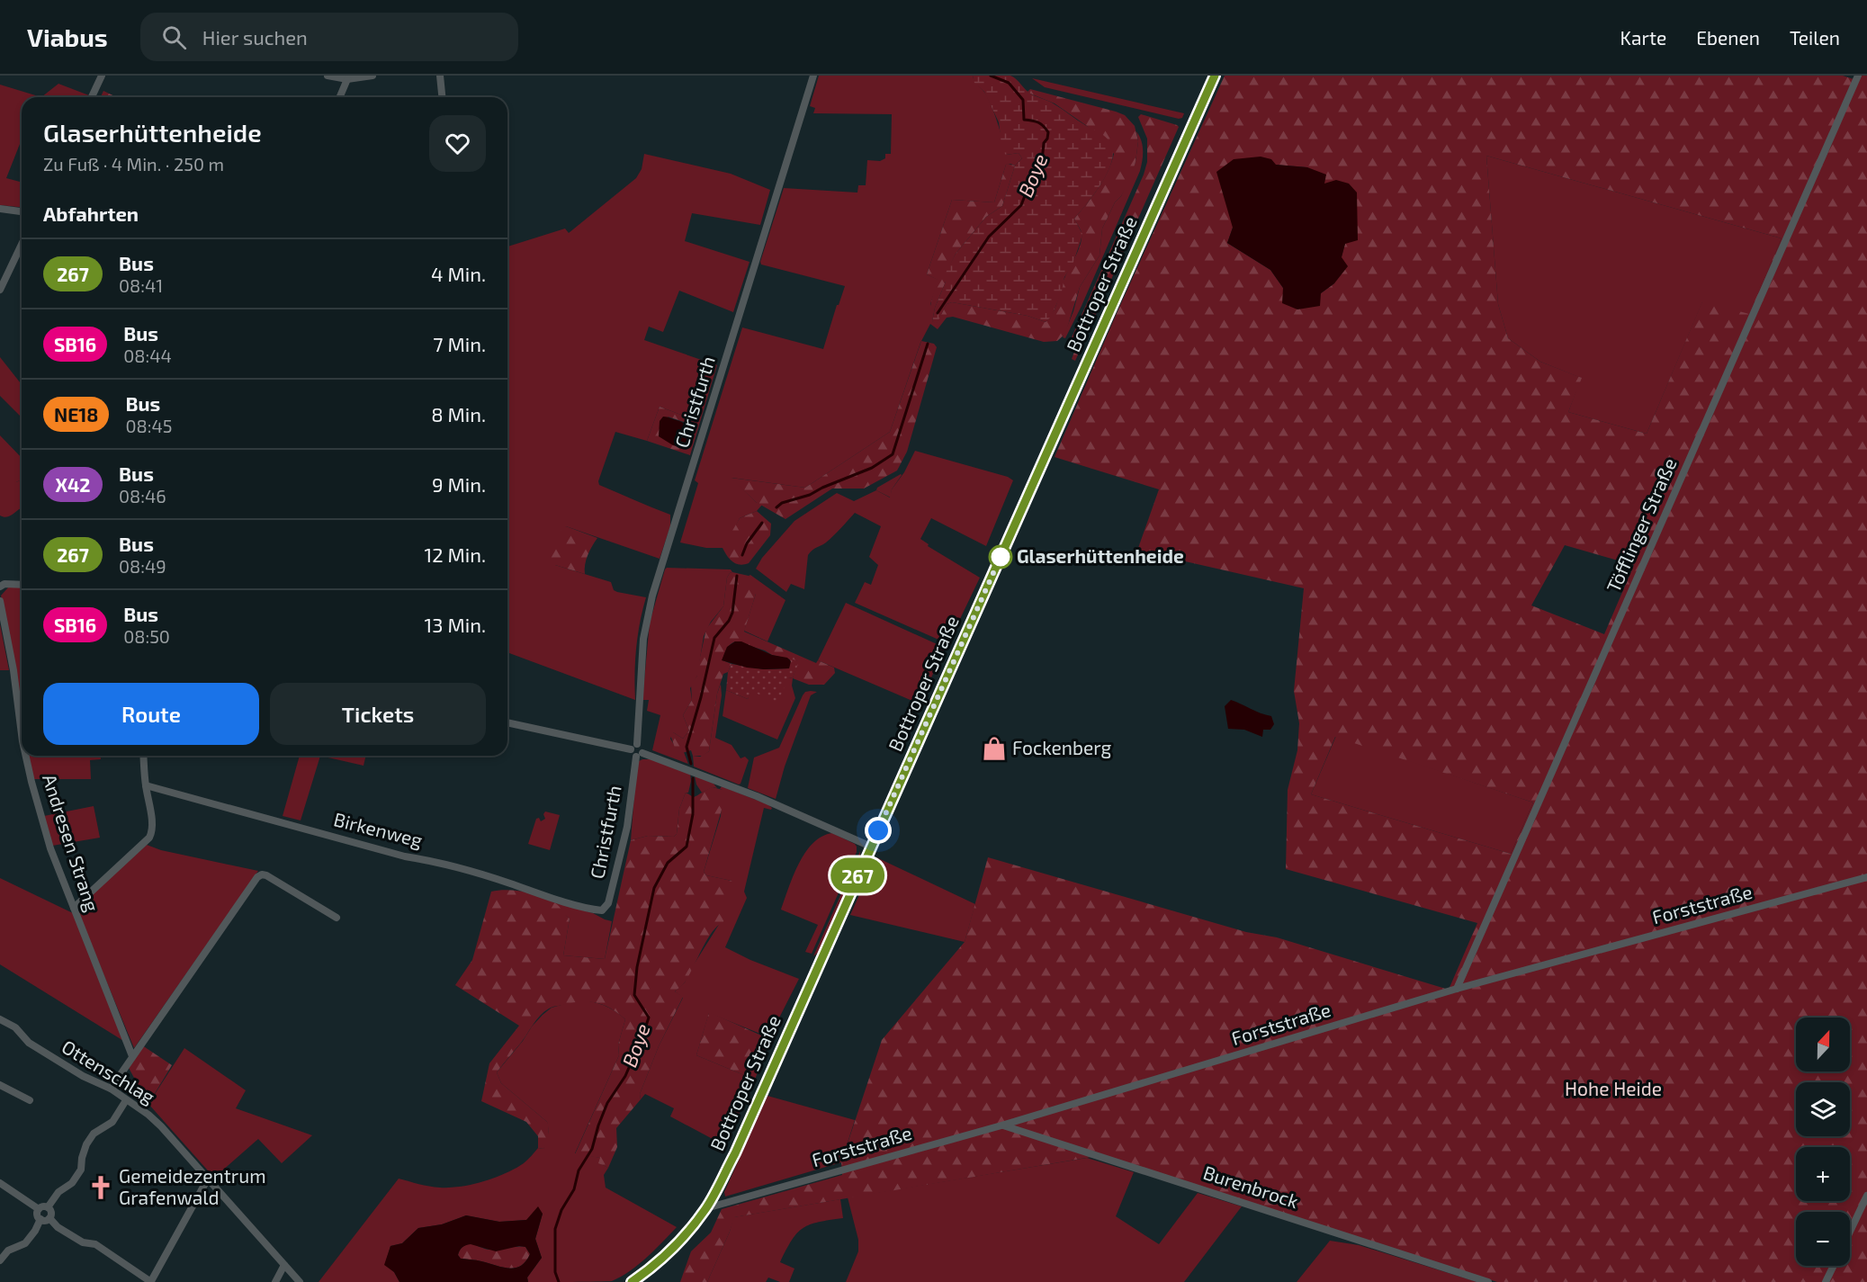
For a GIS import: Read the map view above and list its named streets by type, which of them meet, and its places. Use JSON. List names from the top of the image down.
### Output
{
  "streets": {
    "main road": ["Bottroper Straße"],
    "street": [
      "Christfurth",
      "Töfflinger Straße",
      "Birkenweg",
      "Andresen Strang",
      "Forststraße",
      "Ottenschlag",
      "Burenbrock"
    ]
  },
  "crossings": [
    ["Bottroper Straße", "Forststraße"],
    ["Christfurth", "Birkenweg"],
    ["Töfflinger Straße", "Forststraße"],
    ["Forststraße", "Burenbrock"]
  ],
  "water": ["Boye"],
  "parks": ["Hohe Heide"],
  "places": {
    "other": ["Glaserhüttenheide"],
    "shop": ["Fockenberg"],
    "church": ["Gemeidezentrum Grafenwald"]
  },
  "lines": ["bus line 267"],
  "north": "top",
  "page": {
    "header": "Viabus",
    "search": "Hier suchen",
    "nav": ["Karte", "Ebenen", "Teilen"],
    "on_map": "267",
    "heading": [
      ["Glaserhüttenheide", "Zu Fuß · 4 Min. · 250 m"],
      "Abfahrten"
    ],
    "list": [
      {
        "mark": "267",
        "name": "Bus",
        "note": "08:41",
        "value": "4 Min."
      },
      {
        "mark": "SB16",
        "name": "Bus",
        "note": "08:44",
        "value": "7 Min."
      },
      {
        "mark": "NE18",
        "name": "Bus",
        "note": "08:45",
        "value": "8 Min."
      },
      {
        "mark": "X42",
        "name": "Bus",
        "note": "08:46",
        "value": "9 Min."
      },
      {
        "mark": "267",
        "name": "Bus",
        "note": "08:49",
        "value": "12 Min."
      },
      {
        "mark": "SB16",
        "name": "Bus",
        "note": "08:50",
        "value": "13 Min."
      }
    ],
    "buttons": ["Route", "Tickets"],
    "map_buttons": ["+", "−"]
  }
}
